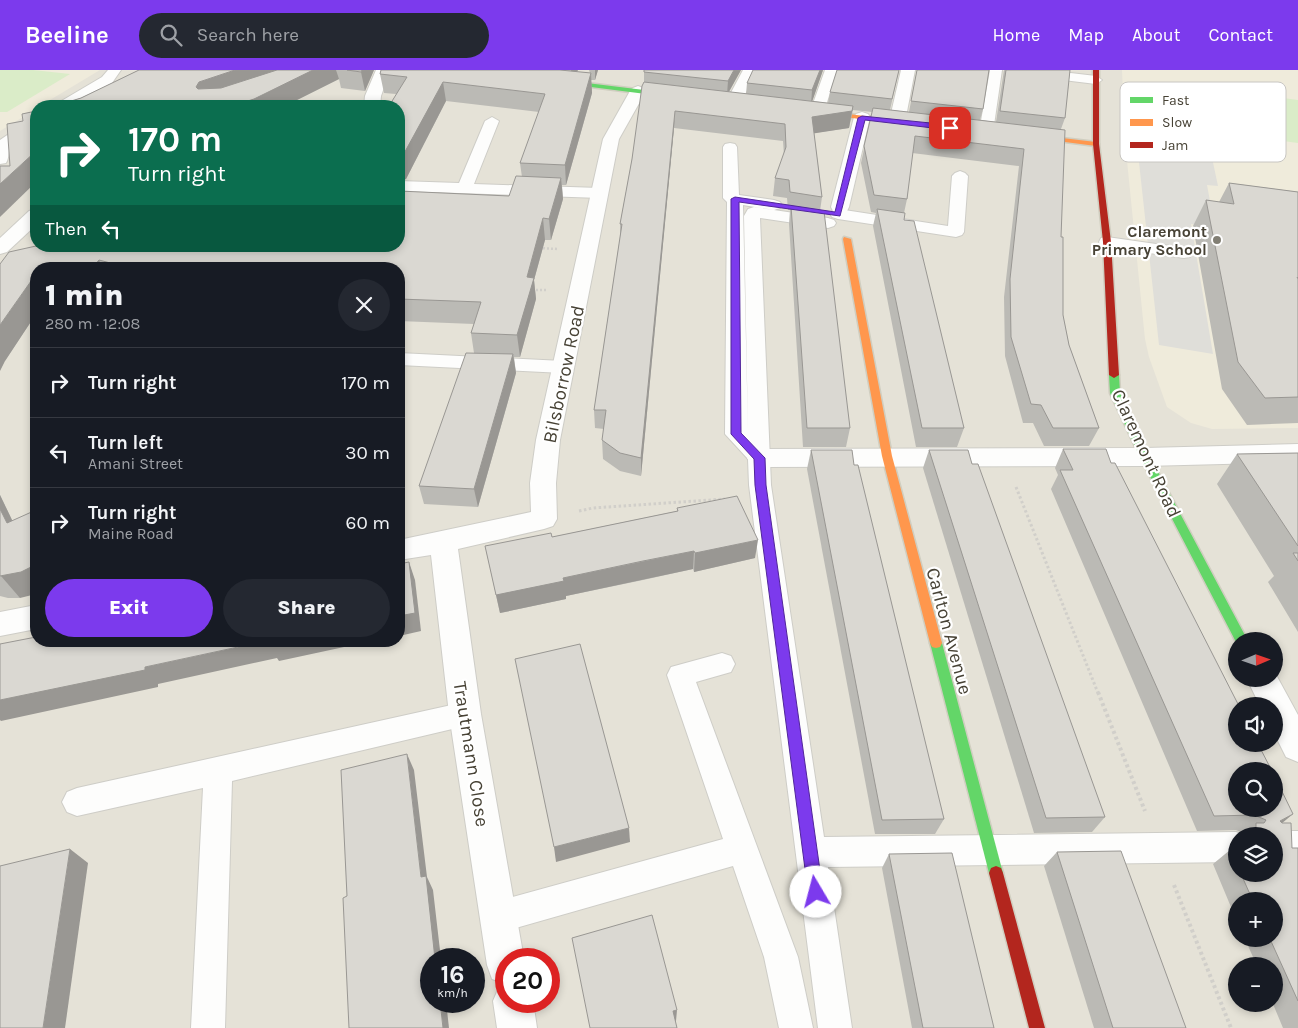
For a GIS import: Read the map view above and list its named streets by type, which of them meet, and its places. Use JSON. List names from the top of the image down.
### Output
{
  "streets": {
    "street": [
      "Bilsborrow Road",
      "Claremont Road",
      "Carlton Avenue",
      "Trautmann Close"
    ]
  },
  "places": ["Claremont Primary School"],
  "legend": ["Fast", "Slow", "Jam"],
  "north": "right",
  "page": {
    "header": "Beeline",
    "search": "Search here",
    "nav": [
      "Home",
      "Map",
      "About",
      "Contact"
    ],
    "turn": ["170 m", "Turn right"],
    "then": "Then",
    "heading": ["1 min", "280 m · 12:08"],
    "list": [
      {
        "name": "Turn right",
        "value": "170 m"
      },
      {
        "name": "Turn left",
        "note": "Amani Street",
        "value": "30 m"
      },
      {
        "name": "Turn right",
        "note": "Maine Road",
        "value": "60 m"
      }
    ],
    "buttons": ["Exit", "Share"],
    "map_buttons": ["+", "−"],
    "speed": "16 km/h",
    "limit": "20"
  }
}
